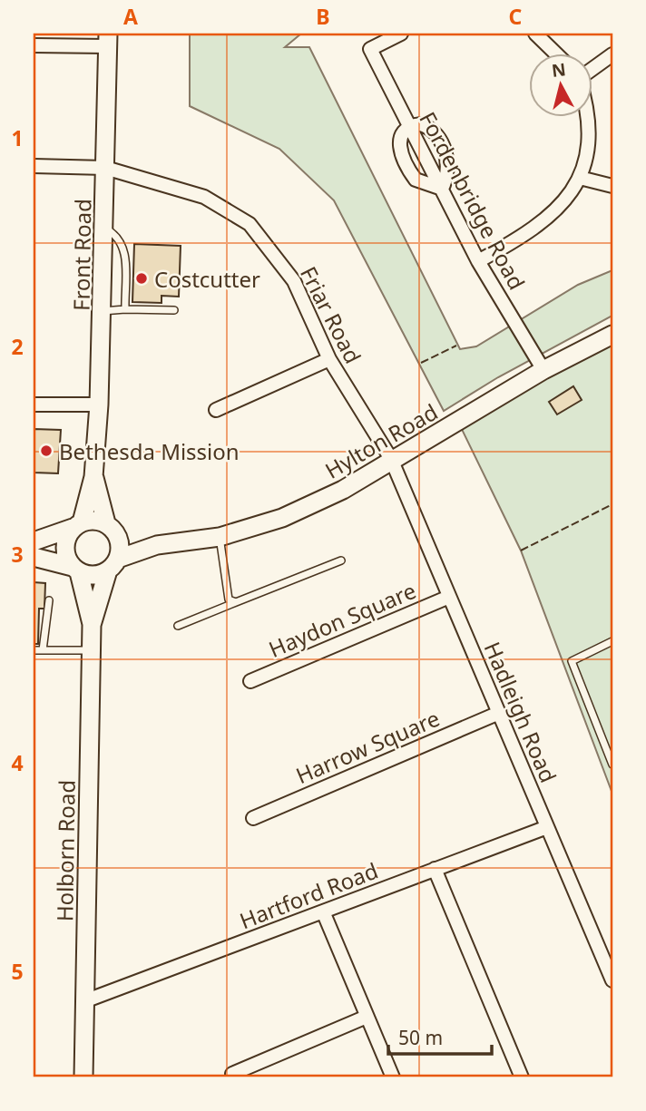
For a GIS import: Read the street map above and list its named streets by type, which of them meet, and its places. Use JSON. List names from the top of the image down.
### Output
{
  "streets": {
    "main road": ["Front Road", "Hylton Road", "Holborn Road"],
    "street": [
      "Fordenbridge Road",
      "Friar Road",
      "Haydon Square",
      "Hadleigh Road",
      "Harrow Square",
      "Hartford Road"
    ]
  },
  "crossings": [
    ["Fordenbridge Road", "Hylton Road"],
    ["Front Road", "Friar Road"],
    ["Front Road", "Hylton Road"],
    ["Front Road", "Holborn Road"],
    ["Friar Road", "Hylton Road"],
    ["Friar Road", "Hadleigh Road"],
    ["Hylton Road", "Hadleigh Road"],
    ["Hylton Road", "Holborn Road"],
    ["Haydon Square", "Hadleigh Road"],
    ["Hadleigh Road", "Harrow Square"],
    ["Hadleigh Road", "Hartford Road"],
    ["Holborn Road", "Hartford Road"]
  ],
  "places": ["Costcutter", "Bethesda Mission"],
  "scale_bar": "50 m",
  "north": "top",
  "grid": {
    "columns": ["A", "B", "C"],
    "rows": [
      "1",
      "2",
      "3",
      "4",
      "5"
    ]
  }
}
